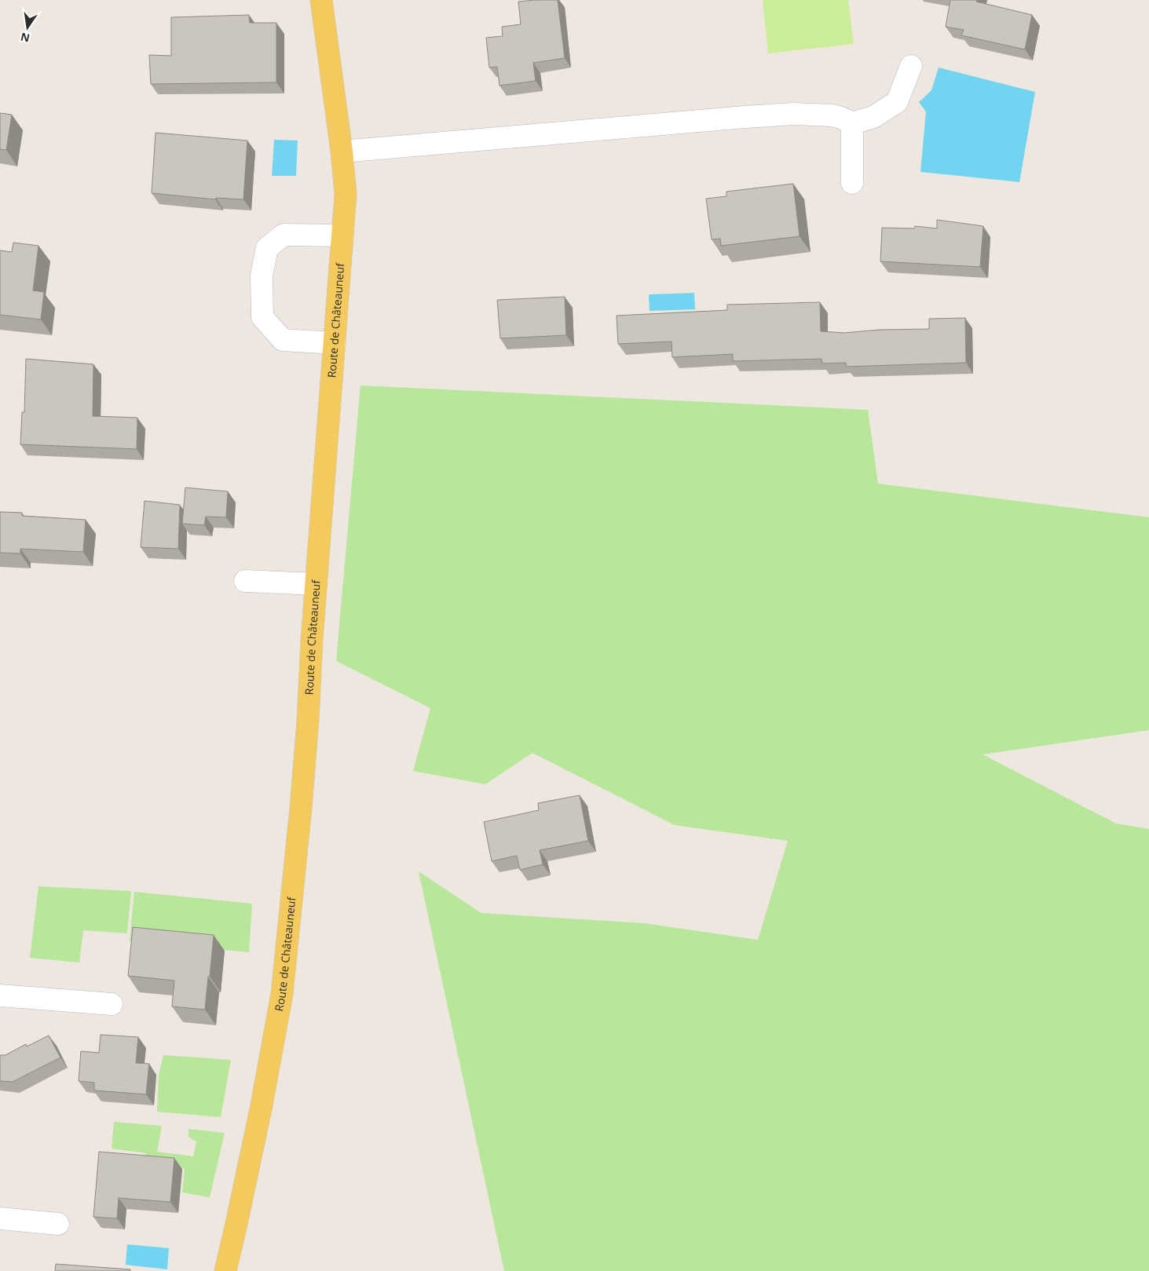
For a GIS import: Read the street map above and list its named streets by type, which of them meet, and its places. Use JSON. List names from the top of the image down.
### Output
{
  "streets": {
    "main road": ["Route de Châteauneuf"]
  },
  "north": "bottom"
}
